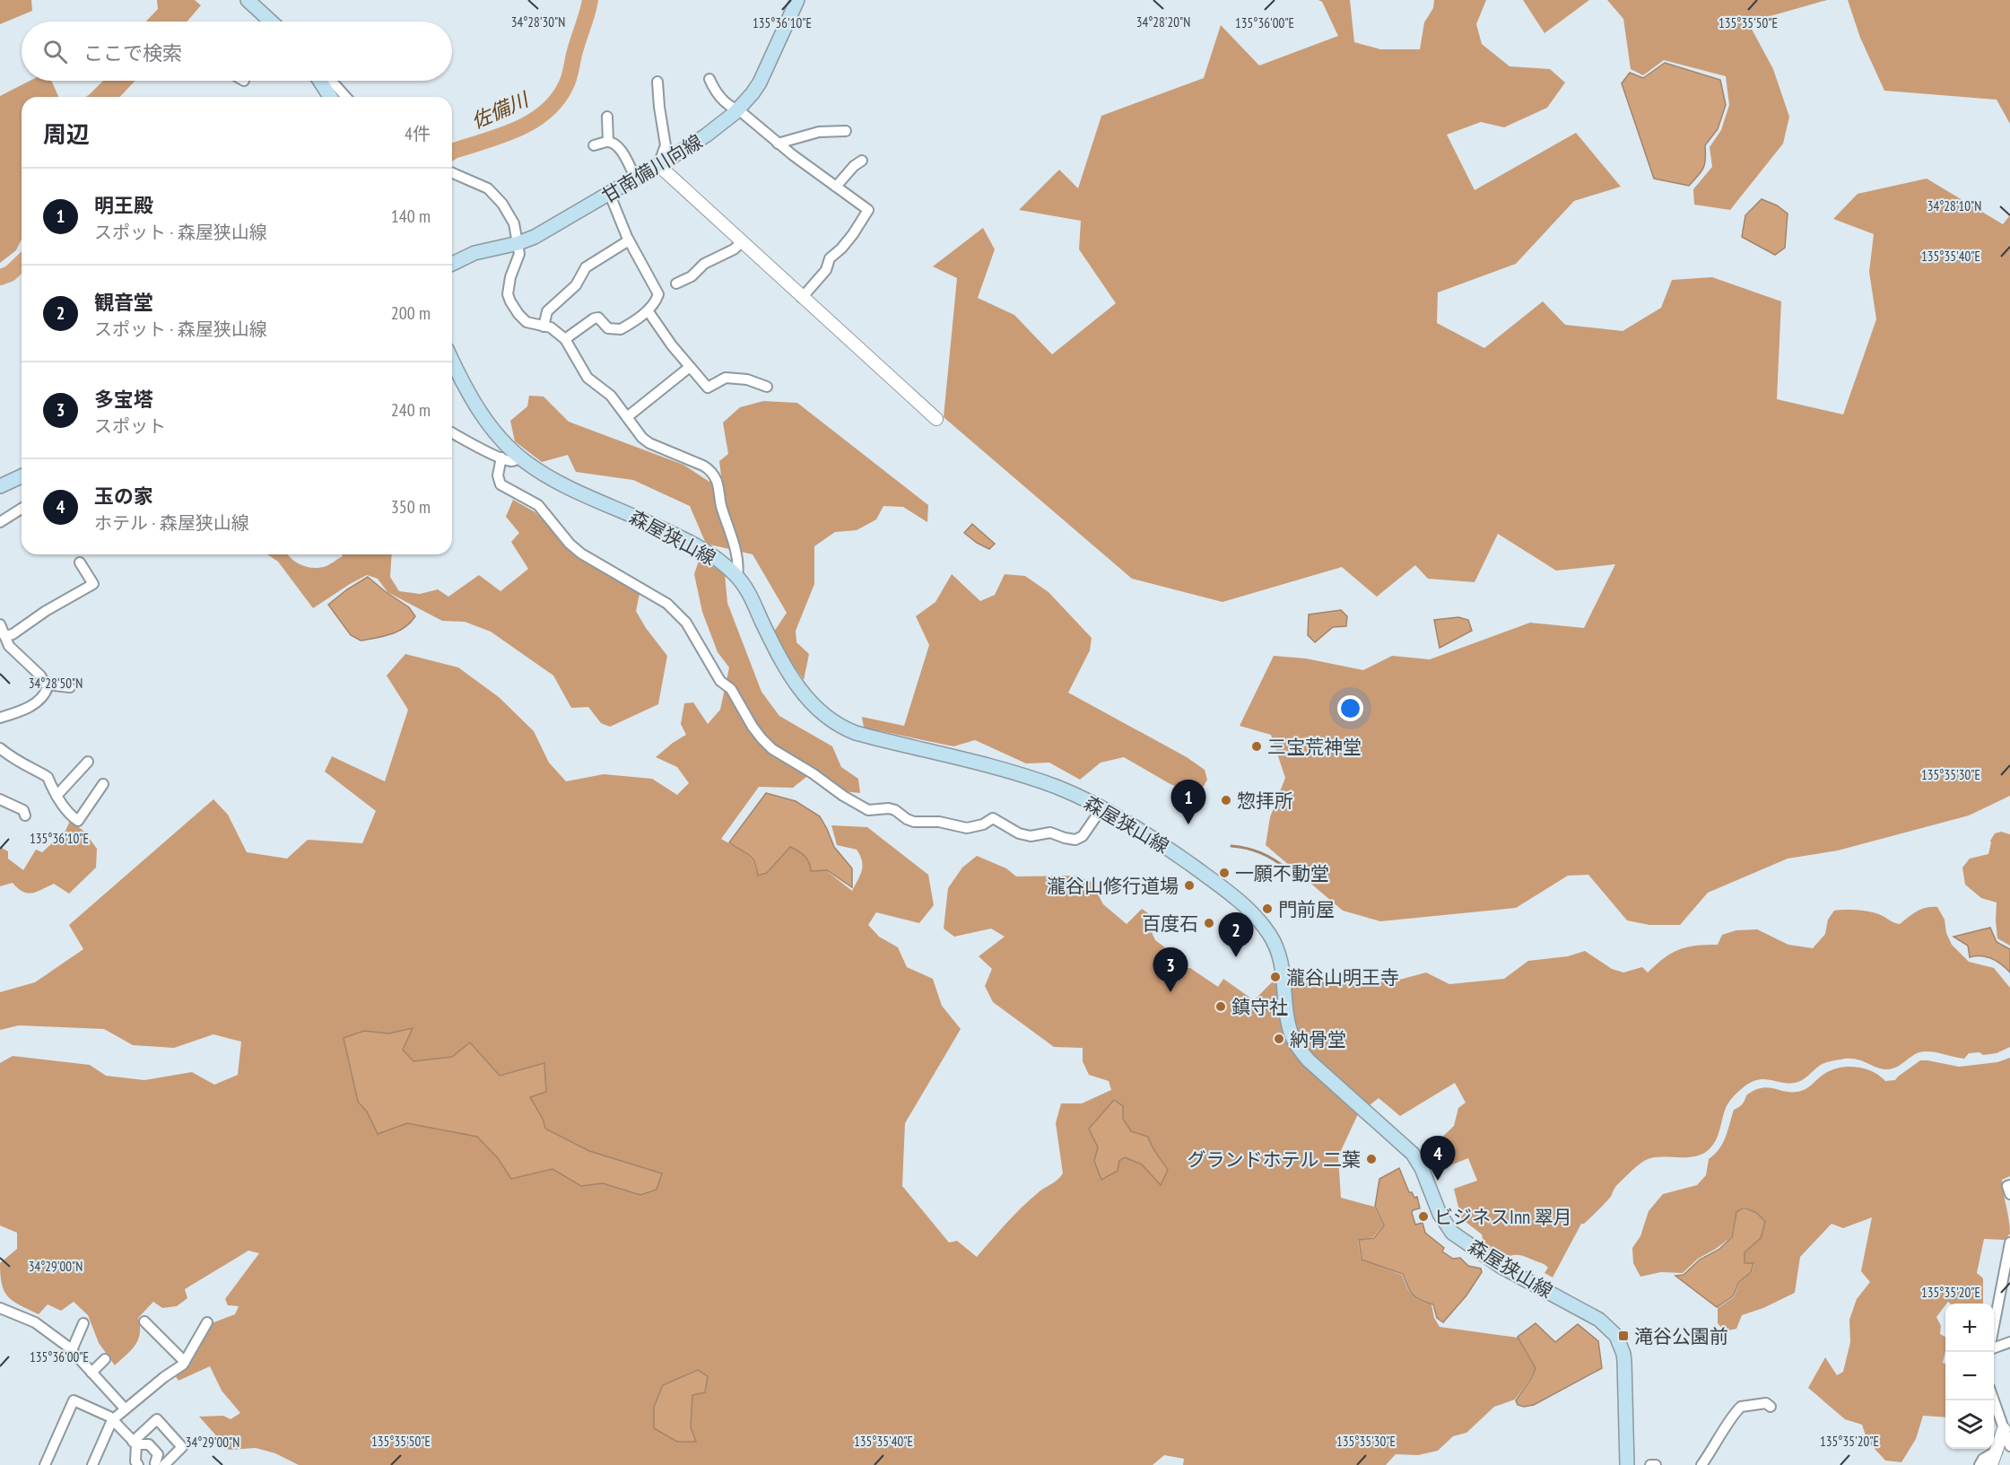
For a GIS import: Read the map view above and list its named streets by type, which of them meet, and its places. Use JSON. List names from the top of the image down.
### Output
{
  "streets": {
    "main road": ["甘南備川向線", "森屋狭山線"]
  },
  "water": ["佐備川"],
  "places": {
    "other": [
      "三宝荒神堂",
      "惣拝所",
      "一願不動堂",
      "瀧谷山修行道場",
      "門前屋",
      "百度石",
      "瀧谷山明王寺",
      "鎮守社",
      "納骨堂",
      "グランドホテル 二葉",
      "ビジネスInn 翠月"
    ],
    "transit": ["滝谷公園前"]
  },
  "page": {
    "search": "ここで検索",
    "heading": ["周辺", "4件"],
    "list": [
      {
        "mark": "1",
        "name": "明王殿",
        "note": "スポット · 森屋狭山線",
        "value": "140 m"
      },
      {
        "mark": "2",
        "name": "観音堂",
        "note": "スポット · 森屋狭山線",
        "value": "200 m"
      },
      {
        "mark": "3",
        "name": "多宝塔",
        "note": "スポット",
        "value": "240 m"
      },
      {
        "mark": "4",
        "name": "玉の家",
        "note": "ホテル · 森屋狭山線",
        "value": "350 m"
      }
    ],
    "pins": [
      "1",
      "2",
      "3",
      "4"
    ],
    "map_buttons": ["+", "−"]
  },
  "coordinates": [
    "34°28'20\"N",
    "34°28'30\"N",
    "135°36'10\"E",
    "135°36'00\"E",
    "135°35'50\"E",
    "34°28'10\"N",
    "135°35'40\"E",
    "34°28'50\"N",
    "135°35'30\"E",
    "34°29'00\"N",
    "135°35'20\"E"
  ]
}
